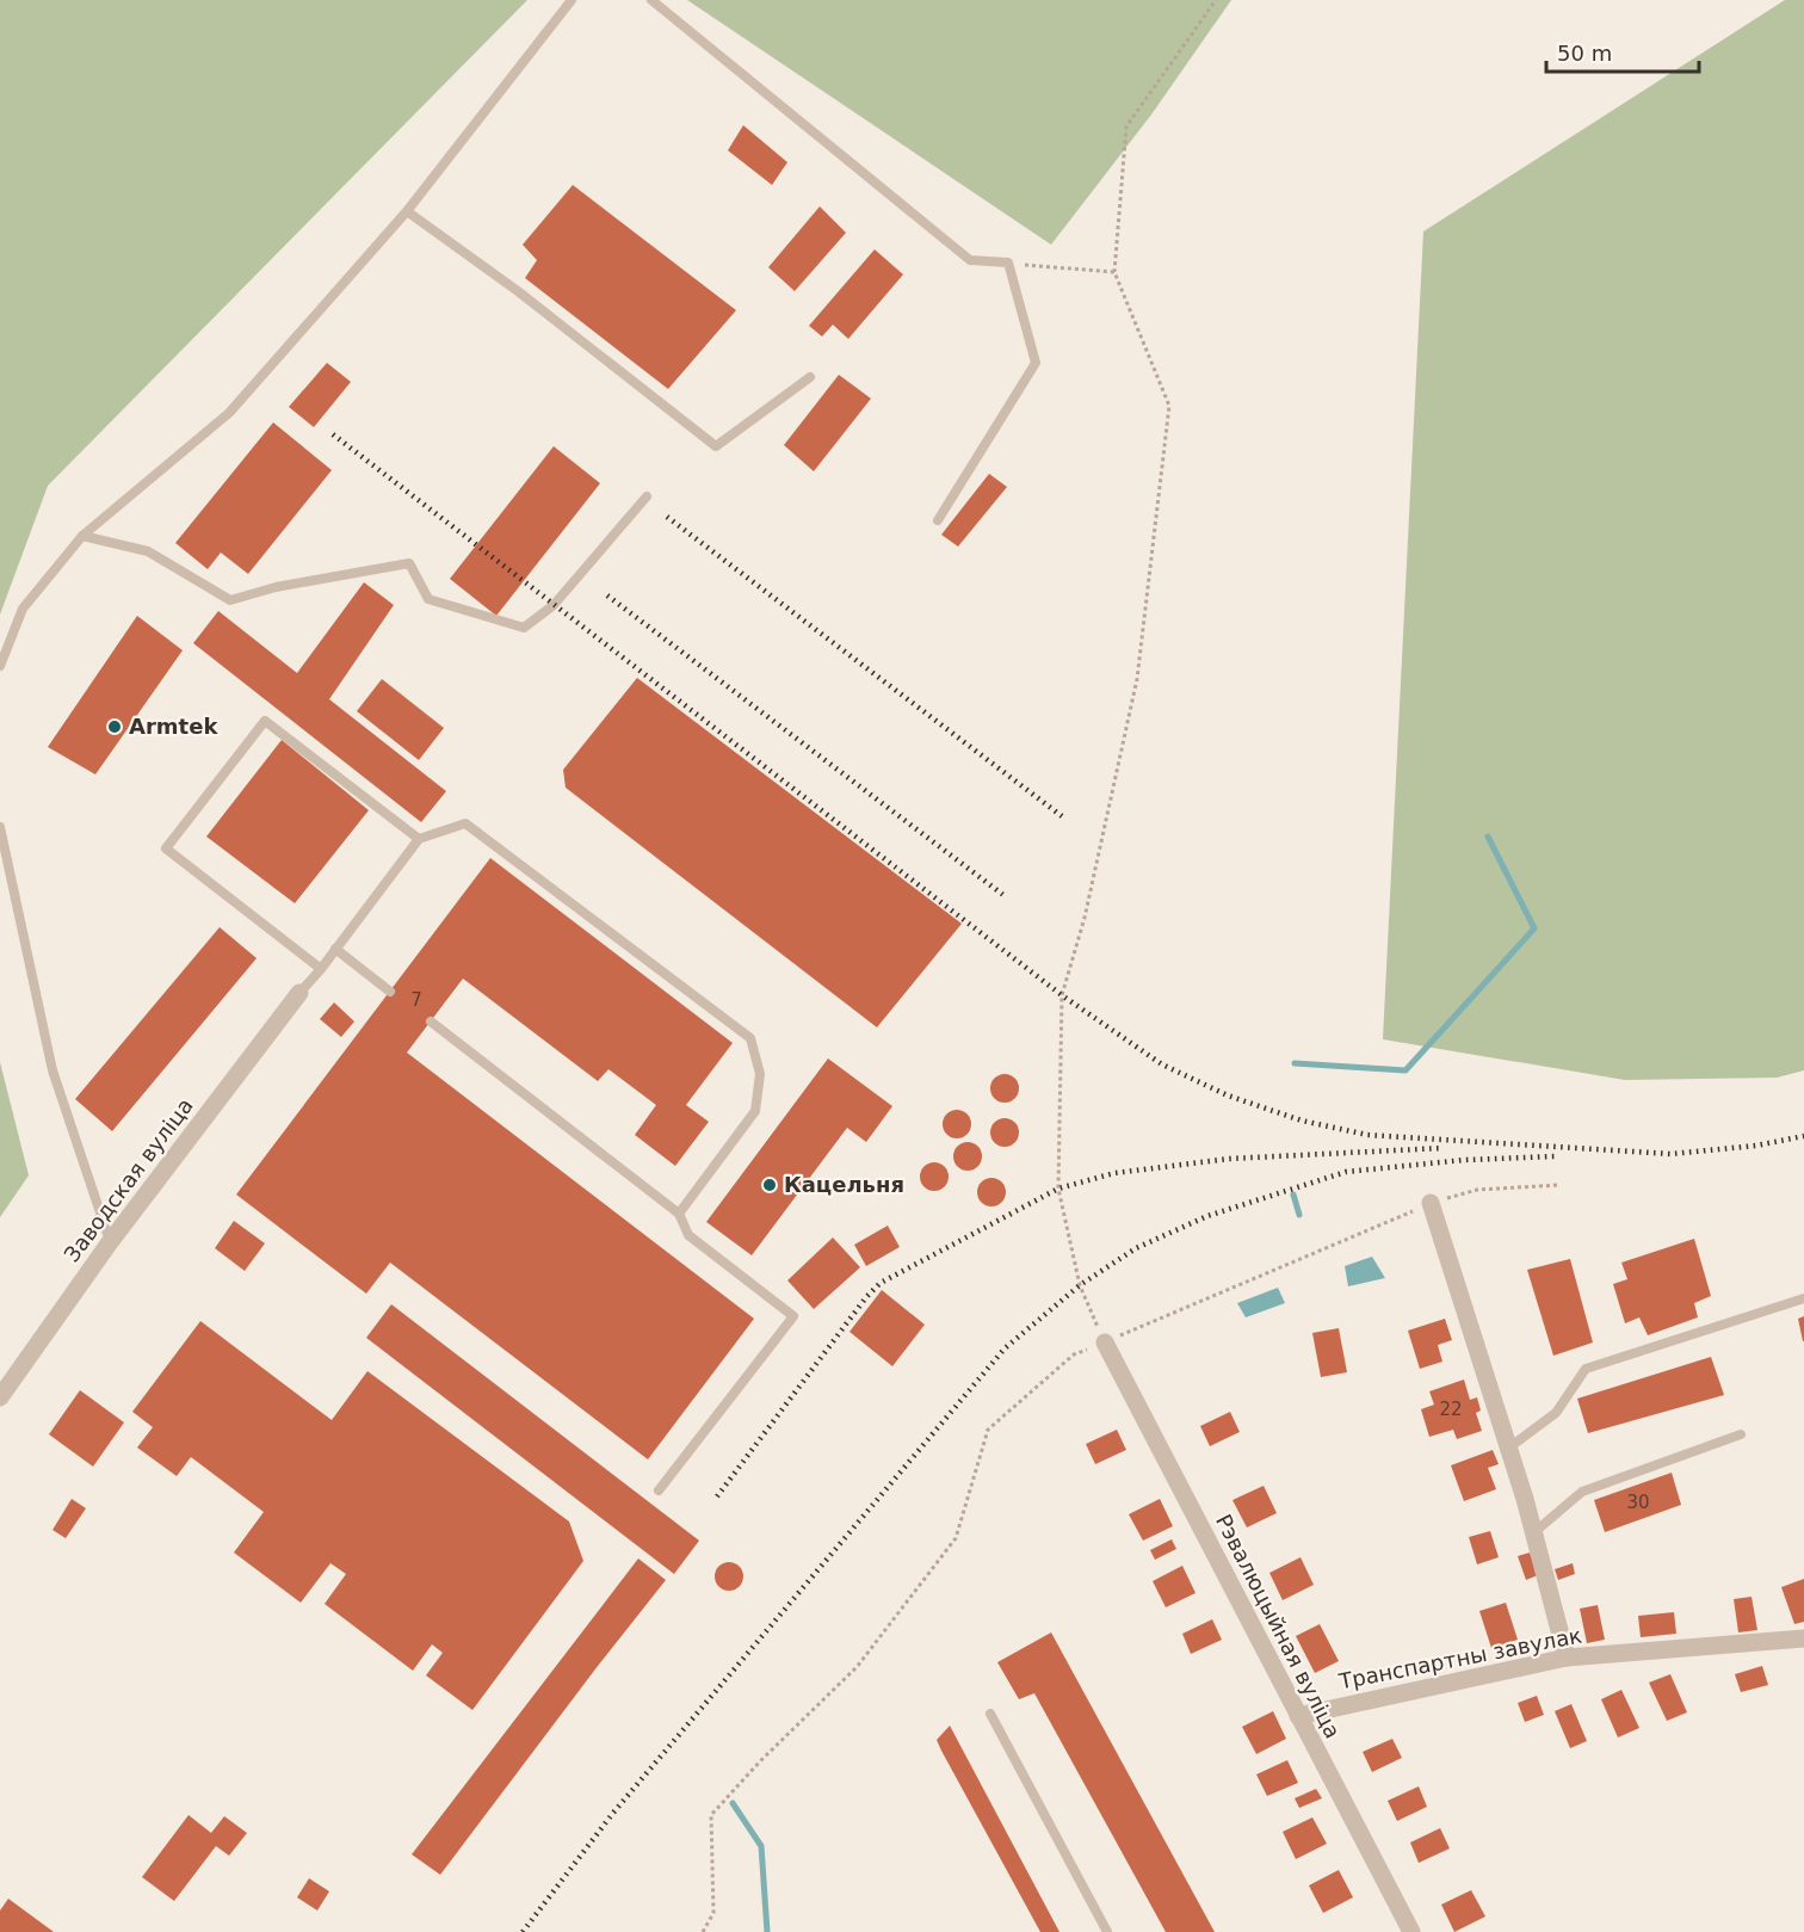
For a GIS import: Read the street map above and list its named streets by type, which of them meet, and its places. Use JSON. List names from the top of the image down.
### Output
{
  "streets": {
    "street": ["Заводская вуліца", "Рэвалюцыйная вуліца", "Транспартны завулак"]
  },
  "crossings": [
    ["Рэвалюцыйная вуліца", "Транспартны завулак"]
  ],
  "places": ["Armtek", "Кацельня"],
  "house_numbers": ["7", "22", "30"],
  "scale_bar": "50 m"
}
